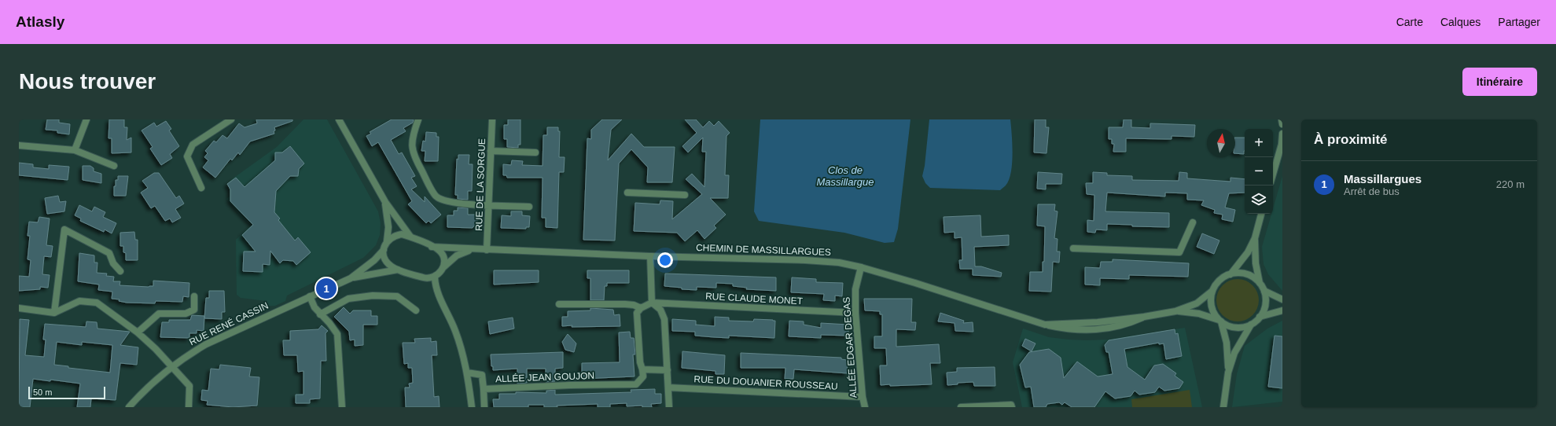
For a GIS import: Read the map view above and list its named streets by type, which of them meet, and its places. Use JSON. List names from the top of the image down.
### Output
{
  "streets": {
    "street": [
      "RUE DE LA SORGUE",
      "CHEMIN DE MASSILLARGUES",
      "RUE CLAUDE MONET",
      "RUE RENÉ CASSIN",
      "ALLÉE EDGAR DEGAS",
      "ALLÉE JEAN GOUJON",
      "RUE DU DOUANIER ROUSSEAU"
    ]
  },
  "crossings": [
    ["RUE DE LA SORGUE", "CHEMIN DE MASSILLARGUES"],
    ["CHEMIN DE MASSILLARGUES", "ALLÉE EDGAR DEGAS"],
    ["RUE CLAUDE MONET", "ALLÉE EDGAR DEGAS"],
    ["ALLÉE EDGAR DEGAS", "RUE DU DOUANIER ROUSSEAU"]
  ],
  "water": ["Clos de Massillargue"],
  "scale_bar": "50 m",
  "north": "top",
  "page": {
    "header": "Atlasly",
    "nav": ["Carte", "Calques", "Partager"],
    "buttons": "Itinéraire",
    "title": "Nous trouver",
    "heading": "À proximité",
    "map_buttons": ["+", "−"],
    "list": [
      {
        "mark": "1",
        "name": "Massillargues",
        "note": "Arrêt de bus",
        "value": "220 m"
      }
    ],
    "pins": "1",
    "scale": "50 m"
  }
}
